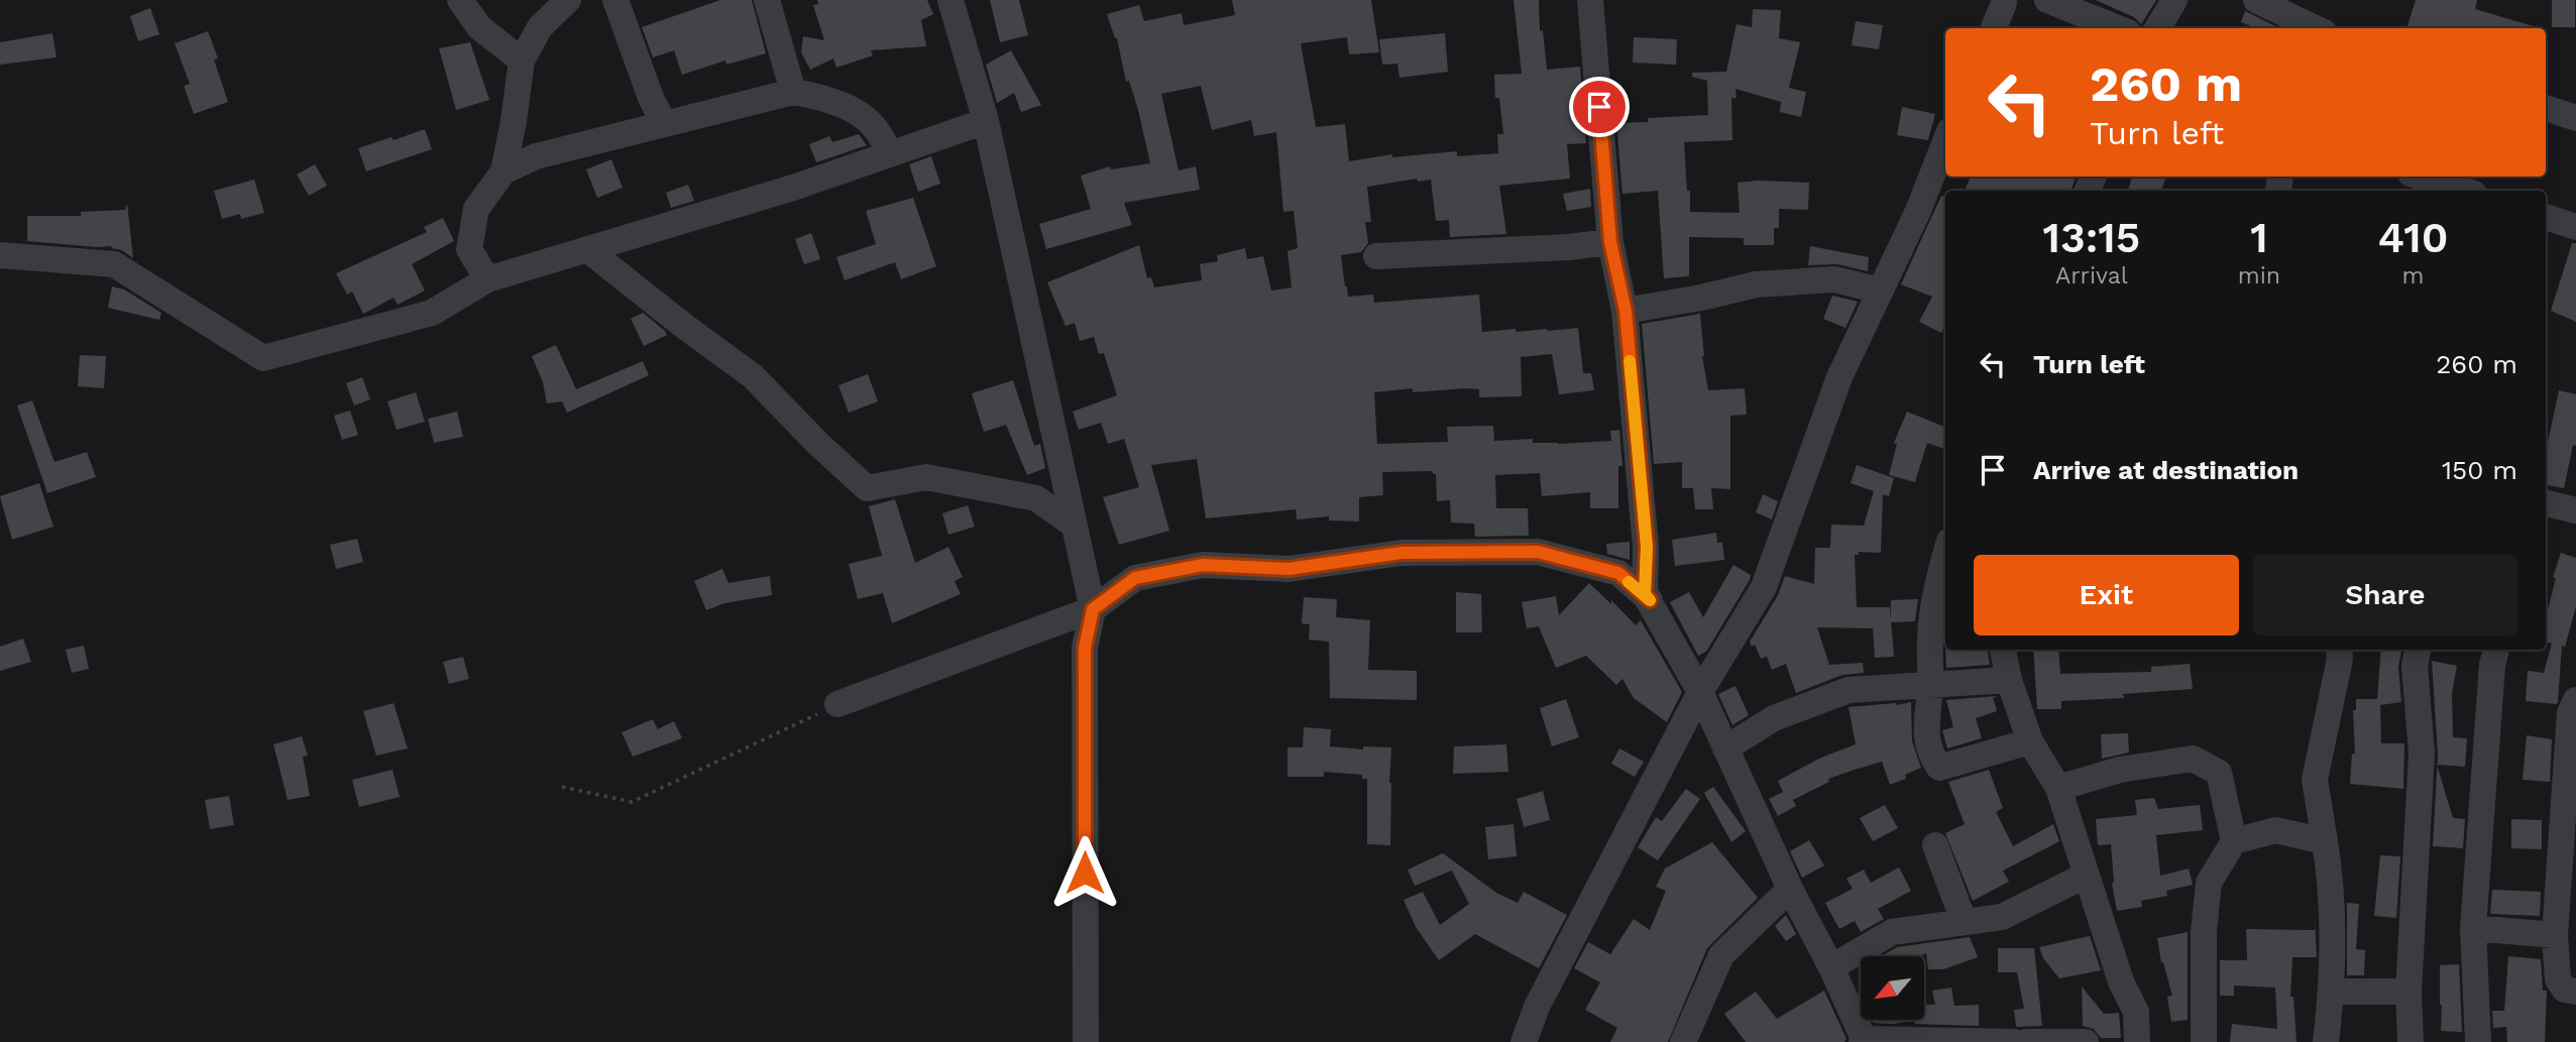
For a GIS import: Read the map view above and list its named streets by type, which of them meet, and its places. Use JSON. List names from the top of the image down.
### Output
{
  "north": "bottom left",
  "page": {
    "turn": ["260 m", "Turn left"],
    "eta": [
      "13:15",
      "Arrival",
      "1",
      "min",
      "410",
      "m"
    ],
    "list": [
      {
        "name": "Turn left",
        "value": "260 m"
      },
      {
        "name": "Arrive at destination",
        "value": "150 m"
      }
    ],
    "buttons": ["Exit", "Share"]
  }
}
